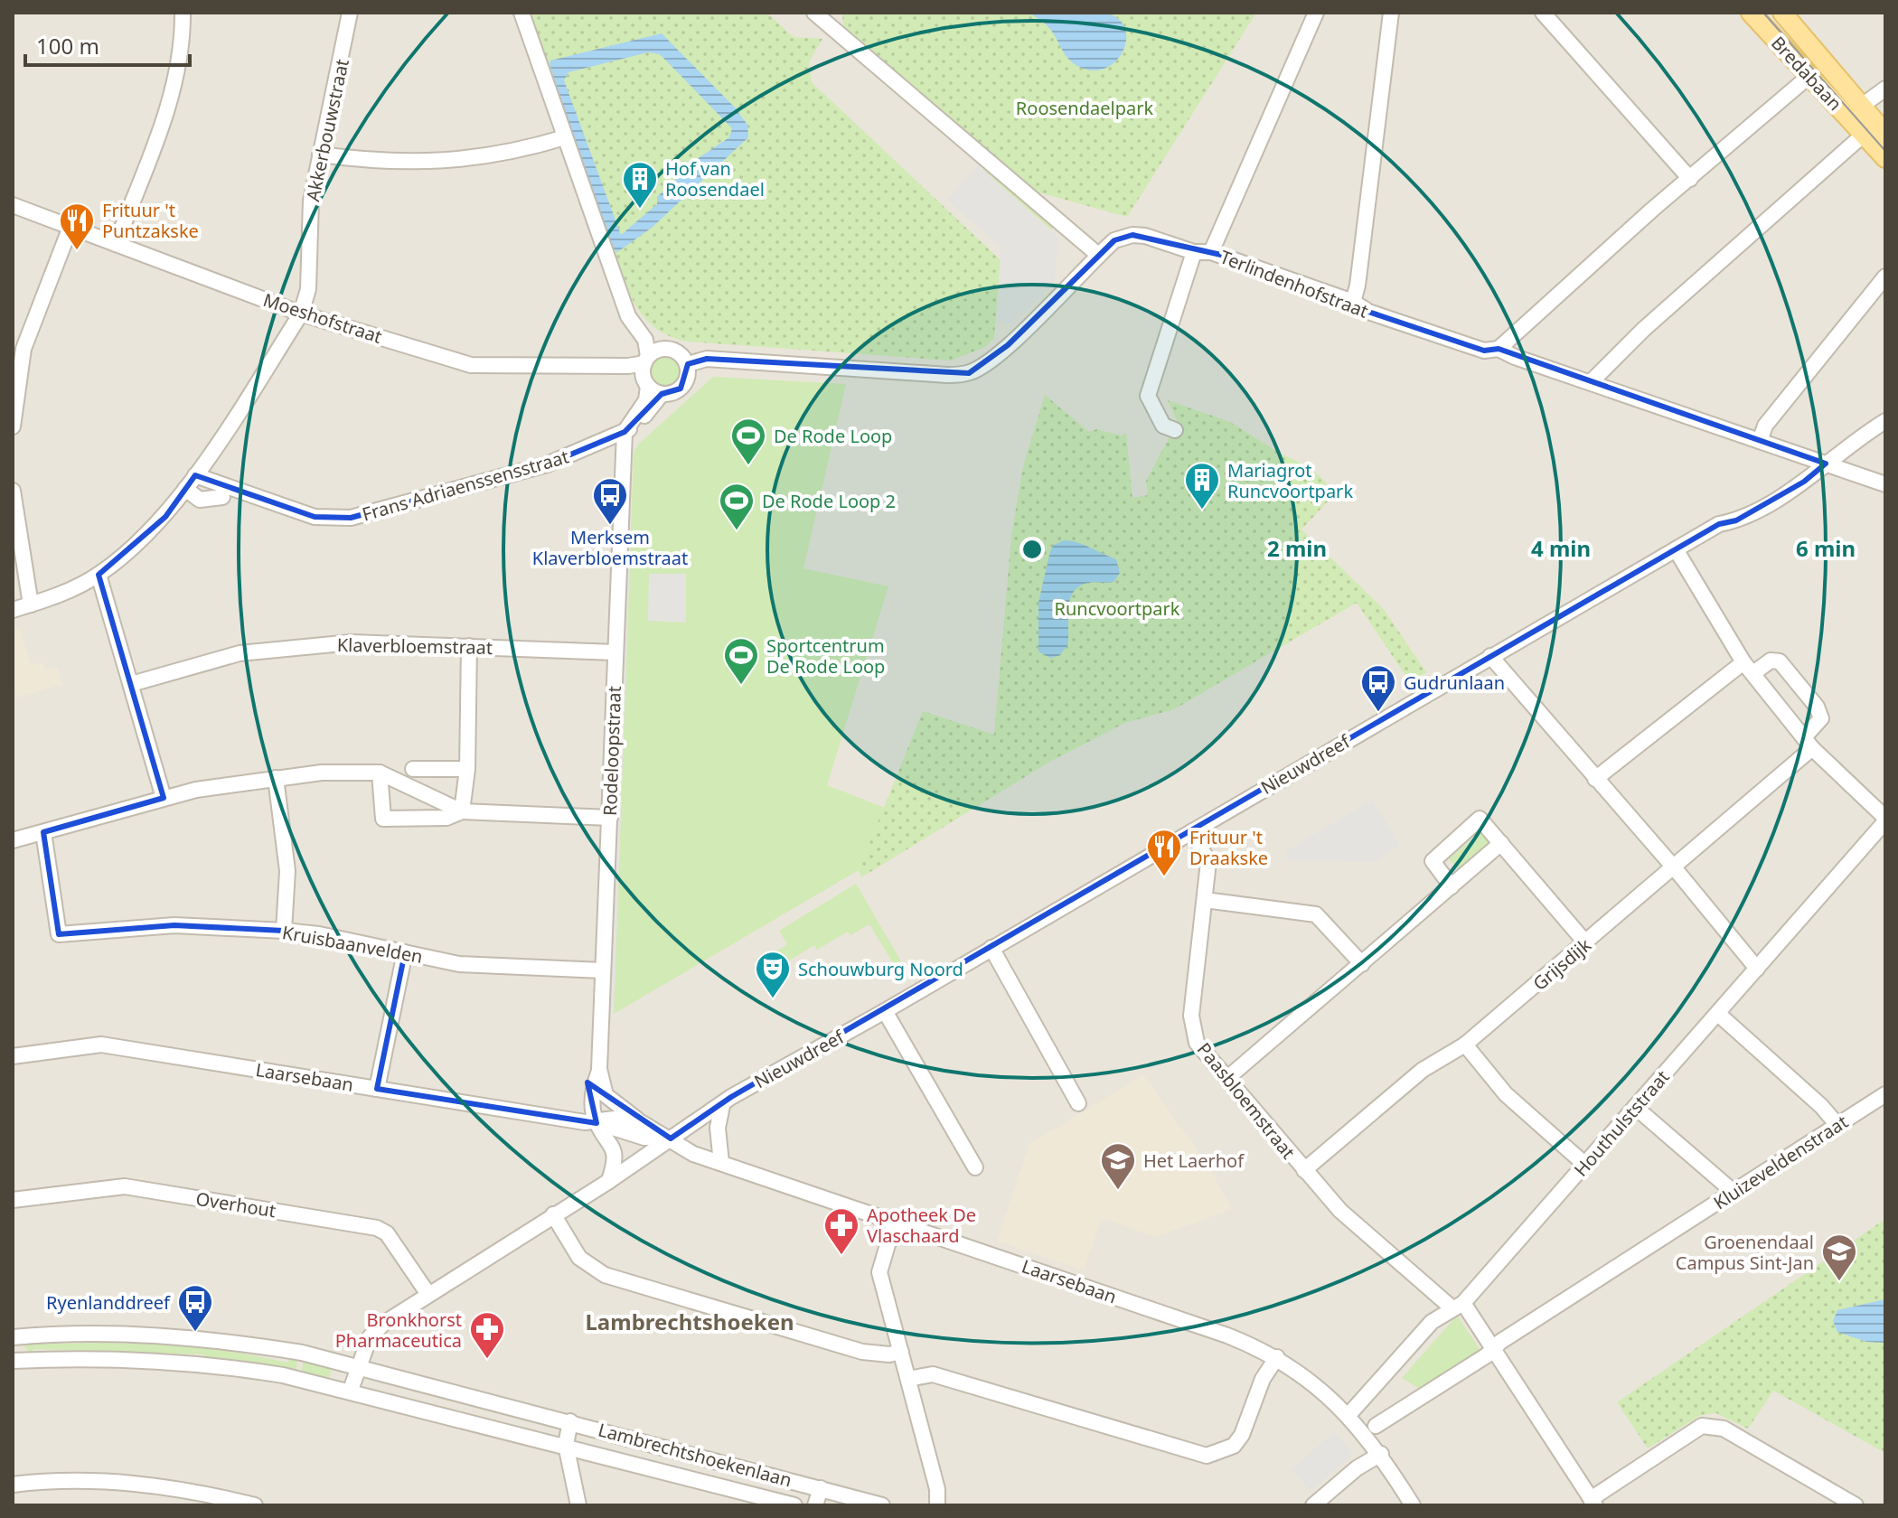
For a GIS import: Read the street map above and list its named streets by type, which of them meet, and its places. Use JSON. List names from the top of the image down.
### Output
{
  "streets": {
    "main road": ["Bredabaan"],
    "street": [
      "Akkerbouwstraat",
      "Terlindenhofstraat",
      "Moeshofstraat",
      "Frans Adriaenssensstraat",
      "Klaverbloemstraat",
      "Rodeloopstraat",
      "Nieuwdreef",
      "Kruisbaanvelden",
      "Grijsdijk",
      "Laarsebaan",
      "Paasbloemstraat",
      "Houthulststraat",
      "Kluizeveldenstraat",
      "Overhout",
      "Lambrechtshoekenlaan"
    ]
  },
  "crossings": [
    ["Akkerbouwstraat", "Moeshofstraat"],
    ["Akkerbouwstraat", "Frans Adriaenssensstraat"],
    ["Terlindenhofstraat", "Moeshofstraat"],
    ["Terlindenhofstraat", "Frans Adriaenssensstraat"],
    ["Terlindenhofstraat", "Nieuwdreef"],
    ["Moeshofstraat", "Frans Adriaenssensstraat"],
    ["Frans Adriaenssensstraat", "Rodeloopstraat"],
    ["Klaverbloemstraat", "Rodeloopstraat"],
    ["Rodeloopstraat", "Kruisbaanvelden"],
    ["Rodeloopstraat", "Laarsebaan"],
    ["Nieuwdreef", "Laarsebaan"],
    ["Nieuwdreef", "Paasbloemstraat"],
    ["Grijsdijk", "Paasbloemstraat"],
    ["Laarsebaan", "Houthulststraat"],
    ["Paasbloemstraat", "Houthulststraat"],
    ["Paasbloemstraat", "Kluizeveldenstraat"]
  ],
  "districts": ["Lambrechtshoeken"],
  "parks": ["Roosendaelpark", "Runcvoortpark"],
  "places": {
    "building": ["Hof van Roosendael", "Mariagrot Runcvoortpark"],
    "restaurant": ["Frituur 't Puntzakske", "Frituur 't Draakske"],
    "sports": ["De Rode Loop", "De Rode Loop 2", "Sportcentrum De Rode Loop"],
    "bus stop": ["Merksem Klaverbloemstraat", "Gudrunlaan", "Ryenlanddreef"],
    "theatre": ["Schouwburg Noord"],
    "school or university": ["Het Laerhof", "Groenendaal Campus Sint-Jan"],
    "pharmacy": ["Apotheek De Vlaschaard", "Bronkhorst Pharmaceutica"]
  },
  "scale_bar": "100 m",
  "rings": ["2 min", "4 min", "6 min"]
}
